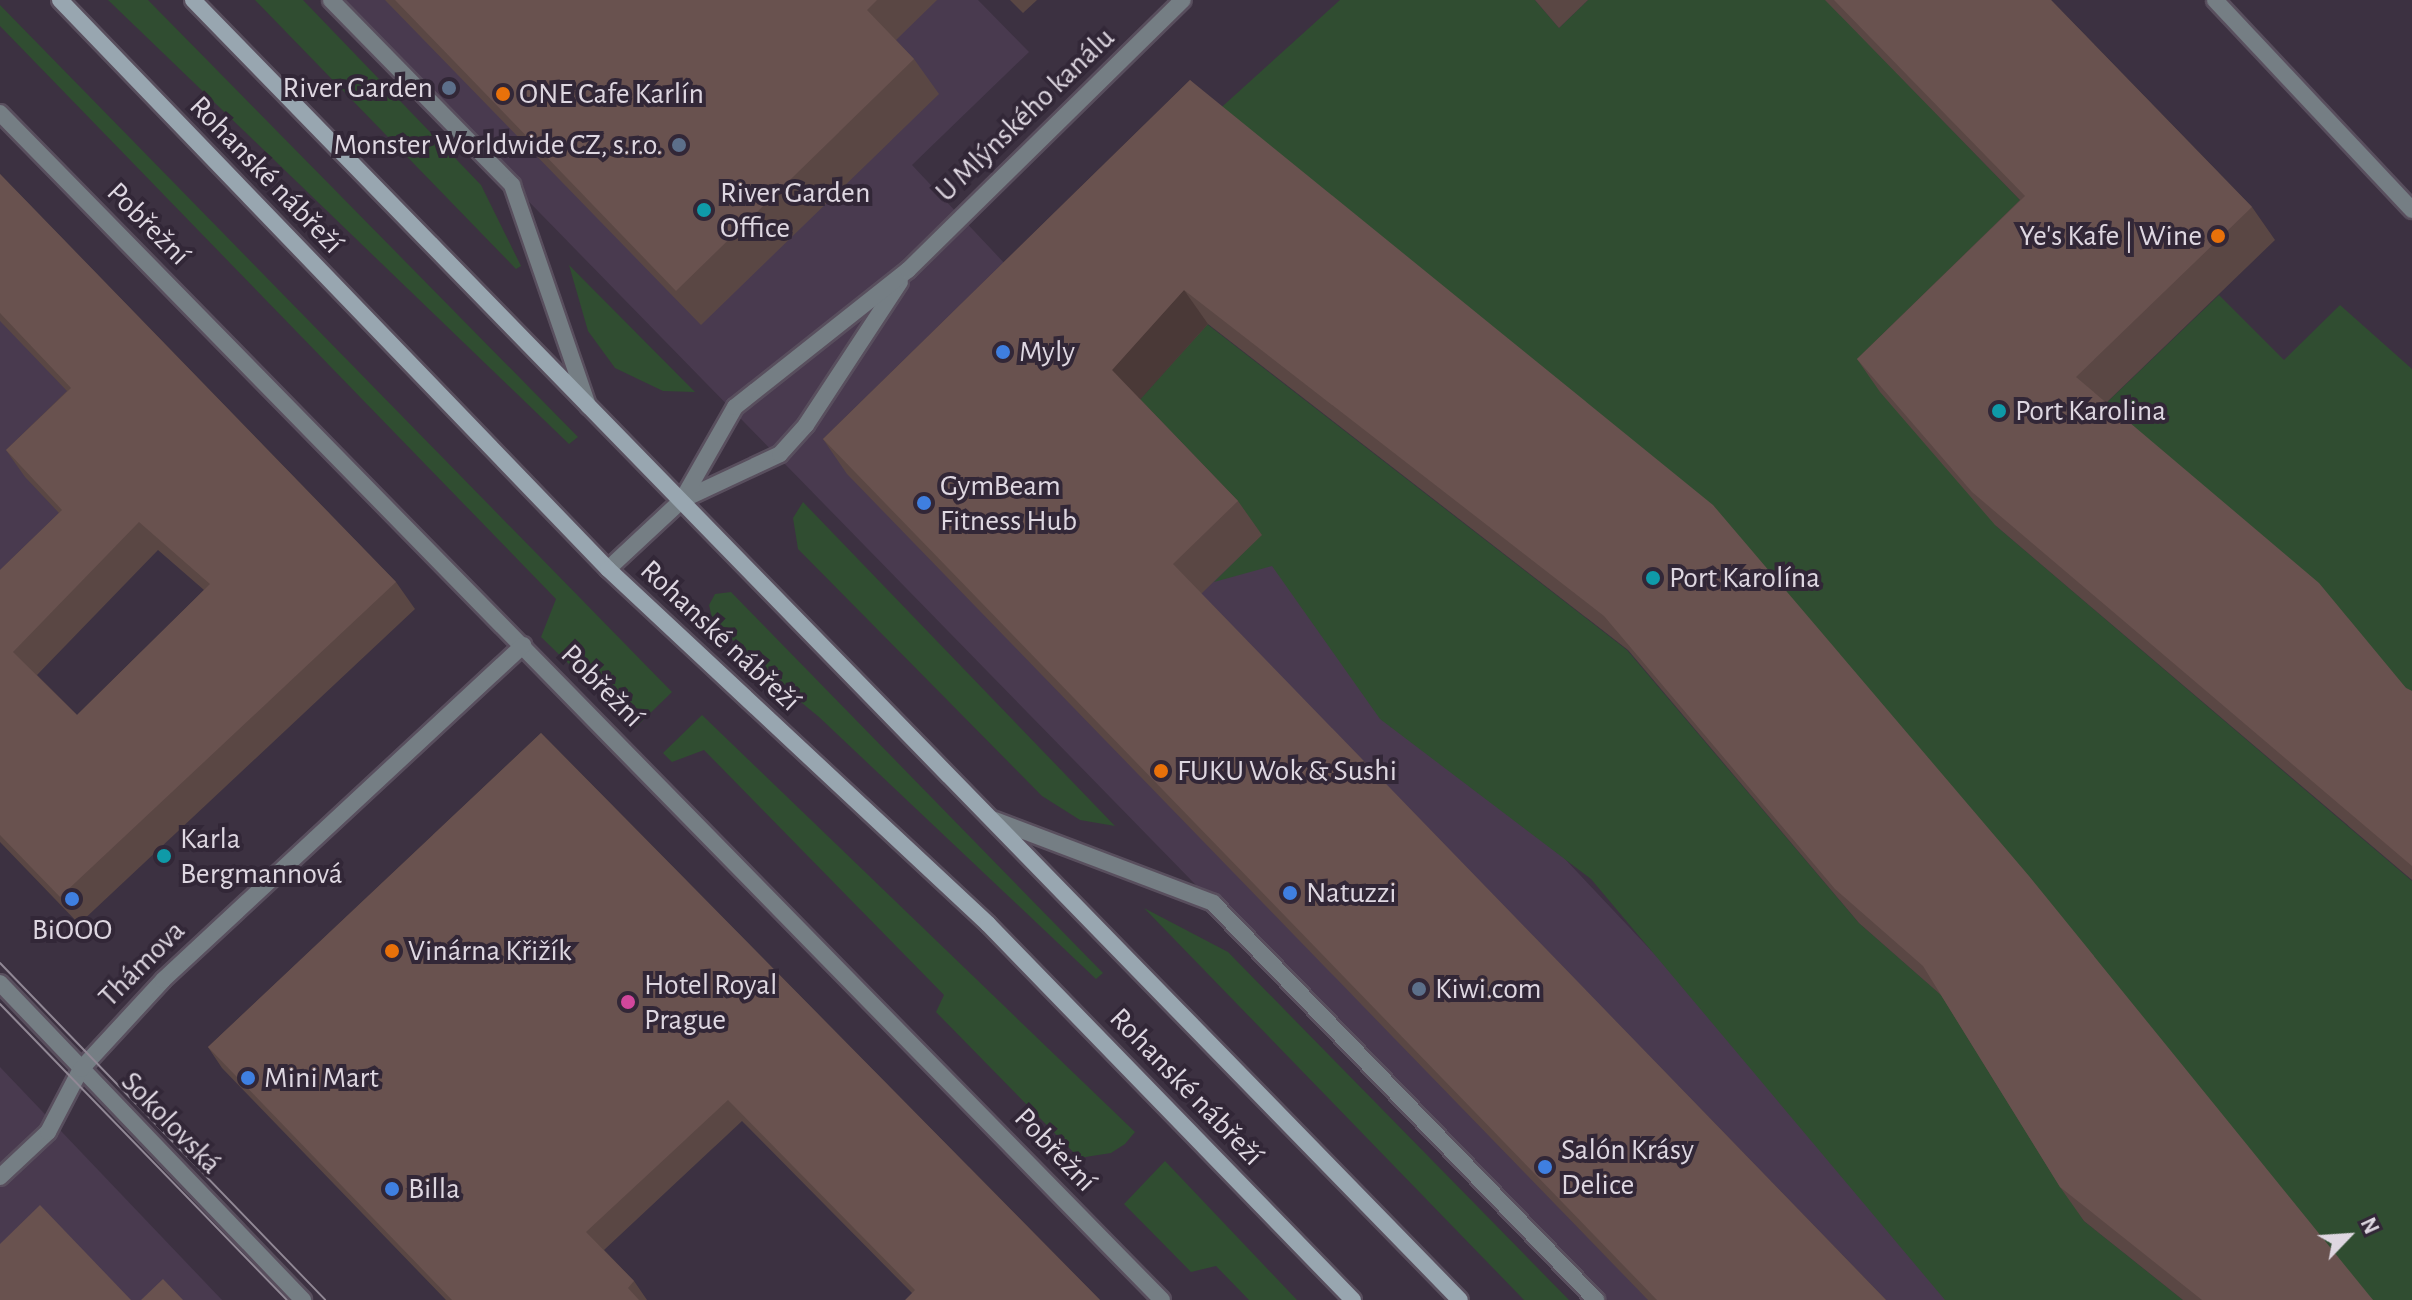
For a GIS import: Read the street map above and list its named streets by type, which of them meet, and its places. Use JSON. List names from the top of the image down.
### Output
{
  "streets": {
    "main road": ["Rohanské nábřeží"],
    "street": [
      "U Mlýnského kanálu",
      "Pobřežní",
      "Thámova",
      "Sokolovská"
    ]
  },
  "crossings": [
    ["U Mlýnského kanálu", "Rohanské nábřeží"],
    ["Pobřežní", "Thámova"],
    ["Thámova", "Sokolovská"]
  ],
  "places": [
    "River Garden",
    "ONE Cafe Karlín",
    "Monster Worldwide CZ, s.r.o.",
    "River Garden Office",
    "Ye's Kafe | Wine",
    "Myly",
    "Port Karolina",
    "GymBeam Fitness Hub",
    "Port Karolína",
    "FUKU Wok & Sushi",
    "Karla Bergmannová",
    "Natuzzi",
    "BiOOO",
    "Vinárna Křižík",
    "Kiwi.com",
    "Hotel Royal Prague",
    "Mini Mart",
    "Salón Krásy Delice",
    "Billa"
  ],
  "north": "top right"
}
